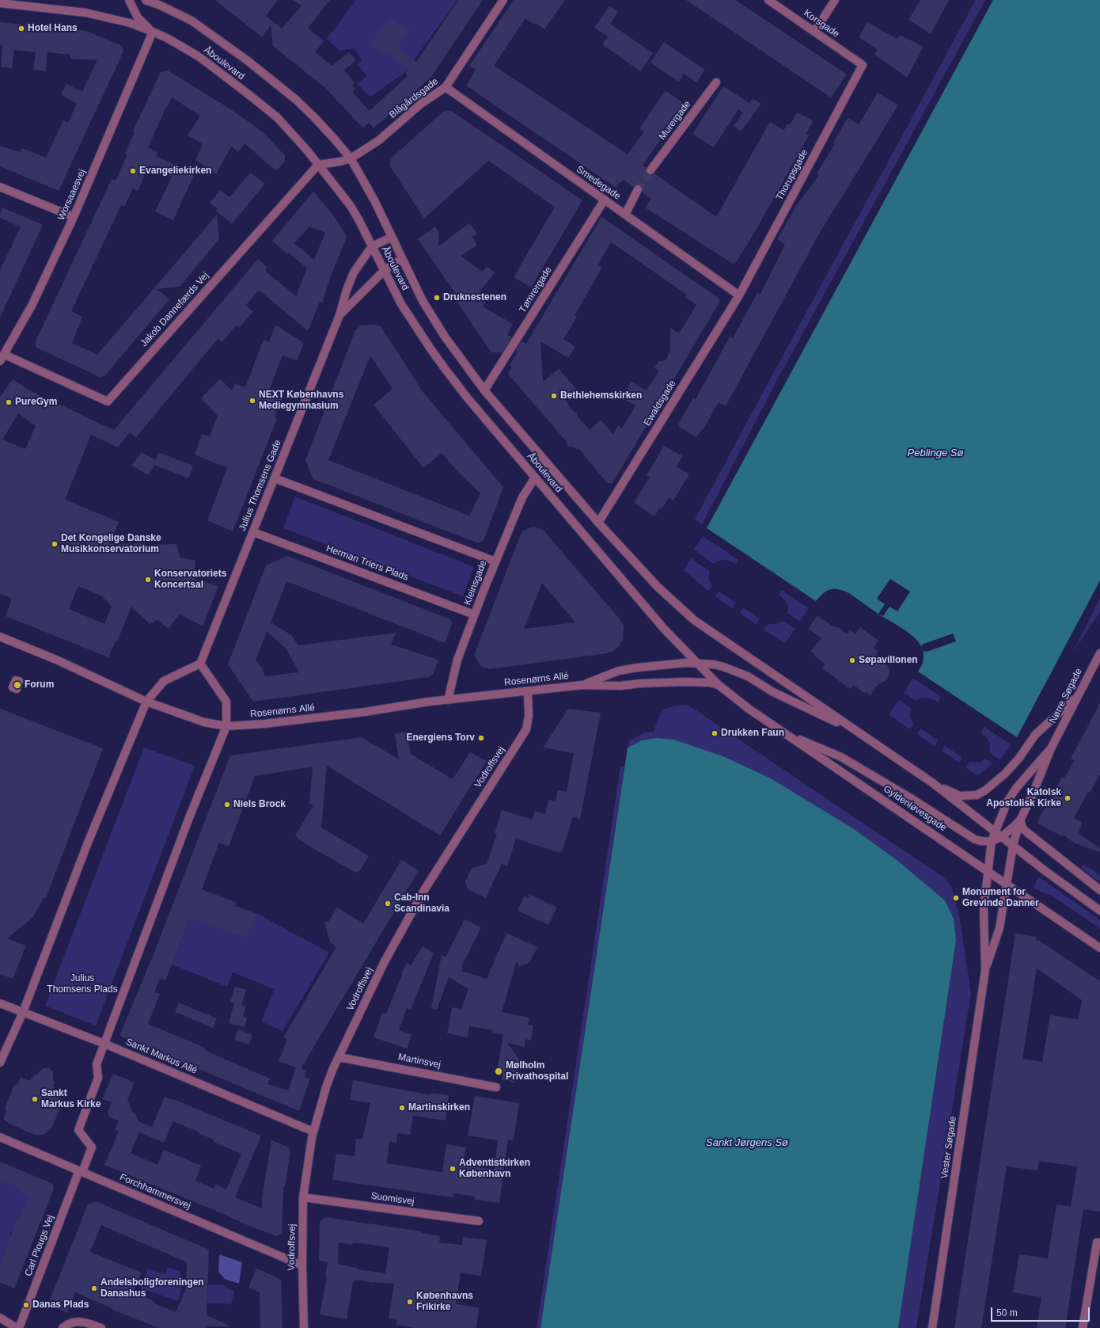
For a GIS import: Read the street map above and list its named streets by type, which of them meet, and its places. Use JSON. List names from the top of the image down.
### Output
{
  "streets": {
    "street": [
      "Korsgade",
      "Åboulevard",
      "Blågårdsgade",
      "Murergade",
      "Thorupsgade",
      "Smedegade",
      "Worsaaesvej",
      "Tømrergade",
      "Jakob Dannefærds Vej",
      "Ewaldsgade",
      "Julius Thomsens Gade",
      "Herman Triers Plads",
      "Kleinsgade",
      "Rosenørns Allé",
      "Nørre Søgade",
      "Vodroffsvej",
      "Gyldenløvesgade",
      "Sankt Markus Allé",
      "Martinsvej",
      "Vester Søgade",
      "Forchhammersvej",
      "Suomisvej",
      "Carl Plougs Vej"
    ]
  },
  "crossings": [
    ["Korsgade", "Thorupsgade"],
    ["Åboulevard", "Blågårdsgade"],
    ["Åboulevard", "Worsaaesvej"],
    ["Åboulevard", "Tømrergade"],
    ["Åboulevard", "Jakob Dannefærds Vej"],
    ["Åboulevard", "Ewaldsgade"],
    ["Åboulevard", "Julius Thomsens Gade"],
    ["Åboulevard", "Kleinsgade"],
    ["Åboulevard", "Rosenørns Allé"],
    ["Åboulevard", "Gyldenløvesgade"],
    ["Blågårdsgade", "Smedegade"],
    ["Blågårdsgade", "Jakob Dannefærds Vej"],
    ["Thorupsgade", "Smedegade"],
    ["Thorupsgade", "Ewaldsgade"],
    ["Smedegade", "Tømrergade"],
    ["Smedegade", "Ewaldsgade"],
    ["Worsaaesvej", "Jakob Dannefærds Vej"],
    ["Julius Thomsens Gade", "Herman Triers Plads"],
    ["Herman Triers Plads", "Kleinsgade"],
    ["Kleinsgade", "Rosenørns Allé"],
    ["Rosenørns Allé", "Vodroffsvej"],
    ["Rosenørns Allé", "Gyldenløvesgade"],
    ["Nørre Søgade", "Gyldenløvesgade"],
    ["Nørre Søgade", "Vester Søgade"],
    ["Vodroffsvej", "Sankt Markus Allé"],
    ["Vodroffsvej", "Martinsvej"],
    ["Vodroffsvej", "Forchhammersvej"],
    ["Vodroffsvej", "Suomisvej"],
    ["Gyldenløvesgade", "Vester Søgade"],
    ["Sankt Markus Allé", "Carl Plougs Vej"],
    ["Forchhammersvej", "Carl Plougs Vej"]
  ],
  "water": ["Peblinge Sø", "Sankt Jørgens Sø"],
  "parks": ["Julius Thomsens Plads"],
  "places": [
    "Hotel Hans",
    "Evangeliekirken",
    "Druknestenen",
    "Bethlehemskirken",
    "NEXT Københavns Mediegymnasium",
    "PureGym",
    "Det Kongelige Danske Musikkonservatorium",
    "Konservatoriets Koncertsal",
    "Søpavillonen",
    "Forum",
    "Drukken Faun",
    "Energiens Torv",
    "Katolsk Apostolisk Kirke",
    "Niels Brock",
    "Monument for Grevinde Danner",
    "Cab-Inn Scandinavia",
    "Mølholm Privathospital",
    "Sankt Markus Kirke",
    "Martinskirken",
    "Adventistkirken København",
    "Andelsboligforeningen Danashus",
    "Københavns Frikirke",
    "Danas Plads"
  ],
  "scale_bar": "50 m"
}
